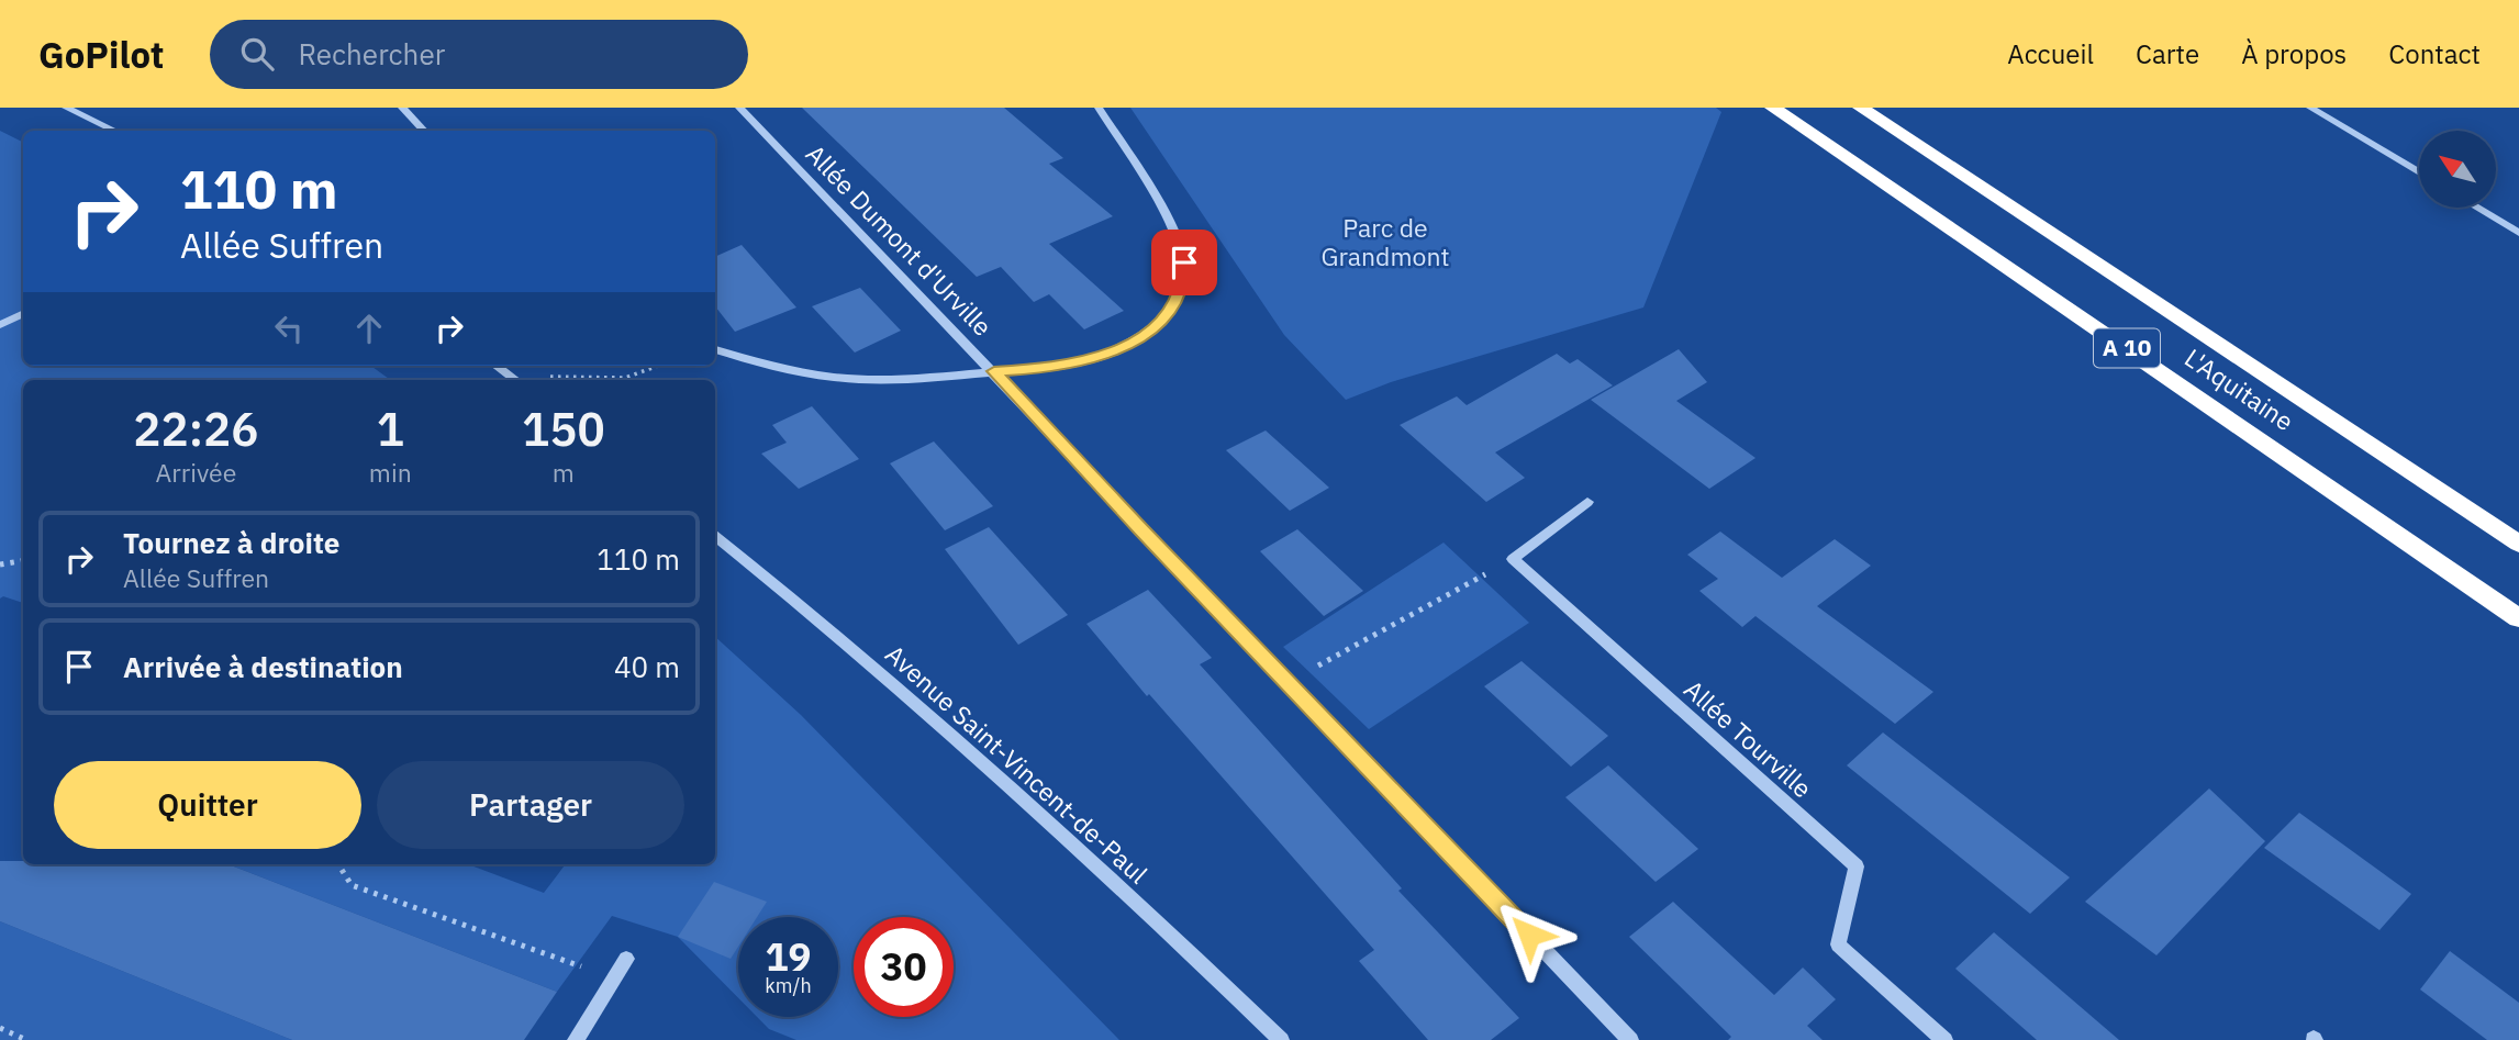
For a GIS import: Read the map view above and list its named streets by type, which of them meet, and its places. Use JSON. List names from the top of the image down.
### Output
{
  "streets": {
    "highway": ["A 10", "L'Aquitaine"],
    "street": ["Allée Dumont d'Urville", "Allée Tourville", "Avenue Saint-Vincent-de-Paul"]
  },
  "parks": ["Parc de Grandmont"],
  "north": "top left",
  "page": {
    "header": "GoPilot",
    "search": "Rechercher",
    "nav": [
      "Accueil",
      "Carte",
      "À propos",
      "Contact"
    ],
    "turn": ["110 m", "Allée Suffren"],
    "eta": [
      "22:26",
      "Arrivée",
      "1",
      "min",
      "150",
      "m"
    ],
    "list": [
      {
        "name": "Tournez à droite",
        "note": "Allée Suffren",
        "value": "110 m"
      },
      {
        "name": "Arrivée à destination",
        "value": "40 m"
      }
    ],
    "buttons": ["Quitter", "Partager"],
    "speed": "19 km/h",
    "limit": "30"
  }
}
